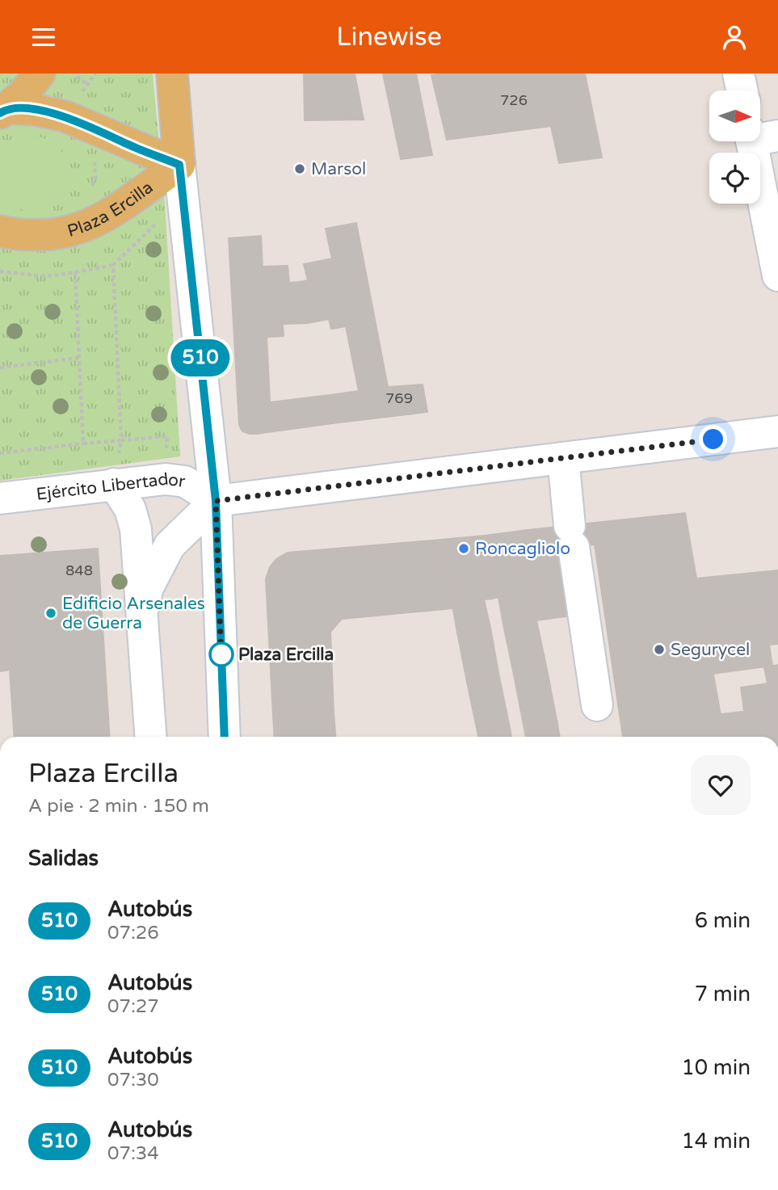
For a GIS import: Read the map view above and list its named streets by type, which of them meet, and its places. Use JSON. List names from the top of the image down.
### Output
{
  "streets": {
    "main road": ["Plaza Ercilla"],
    "street": ["Ejército Libertador"]
  },
  "places": [
    "Marsol",
    "Roncagliolo",
    "Edificio Arsenales de Guerra",
    "Segurycel",
    "Plaza Ercilla"
  ],
  "lines": ["bus line 510"],
  "house_numbers": ["726", "769", "848"],
  "north": "right",
  "page": {
    "header": "Linewise",
    "on_map": "510",
    "heading": [
      ["Plaza Ercilla", "A pie · 2 min · 150 m"],
      "Salidas"
    ],
    "list": [
      {
        "mark": "510",
        "name": "Autobús",
        "note": "07:26",
        "value": "6 min"
      },
      {
        "mark": "510",
        "name": "Autobús",
        "note": "07:27",
        "value": "7 min"
      },
      {
        "mark": "510",
        "name": "Autobús",
        "note": "07:30",
        "value": "10 min"
      },
      {
        "mark": "510",
        "name": "Autobús",
        "note": "07:34",
        "value": "14 min"
      }
    ]
  }
}
